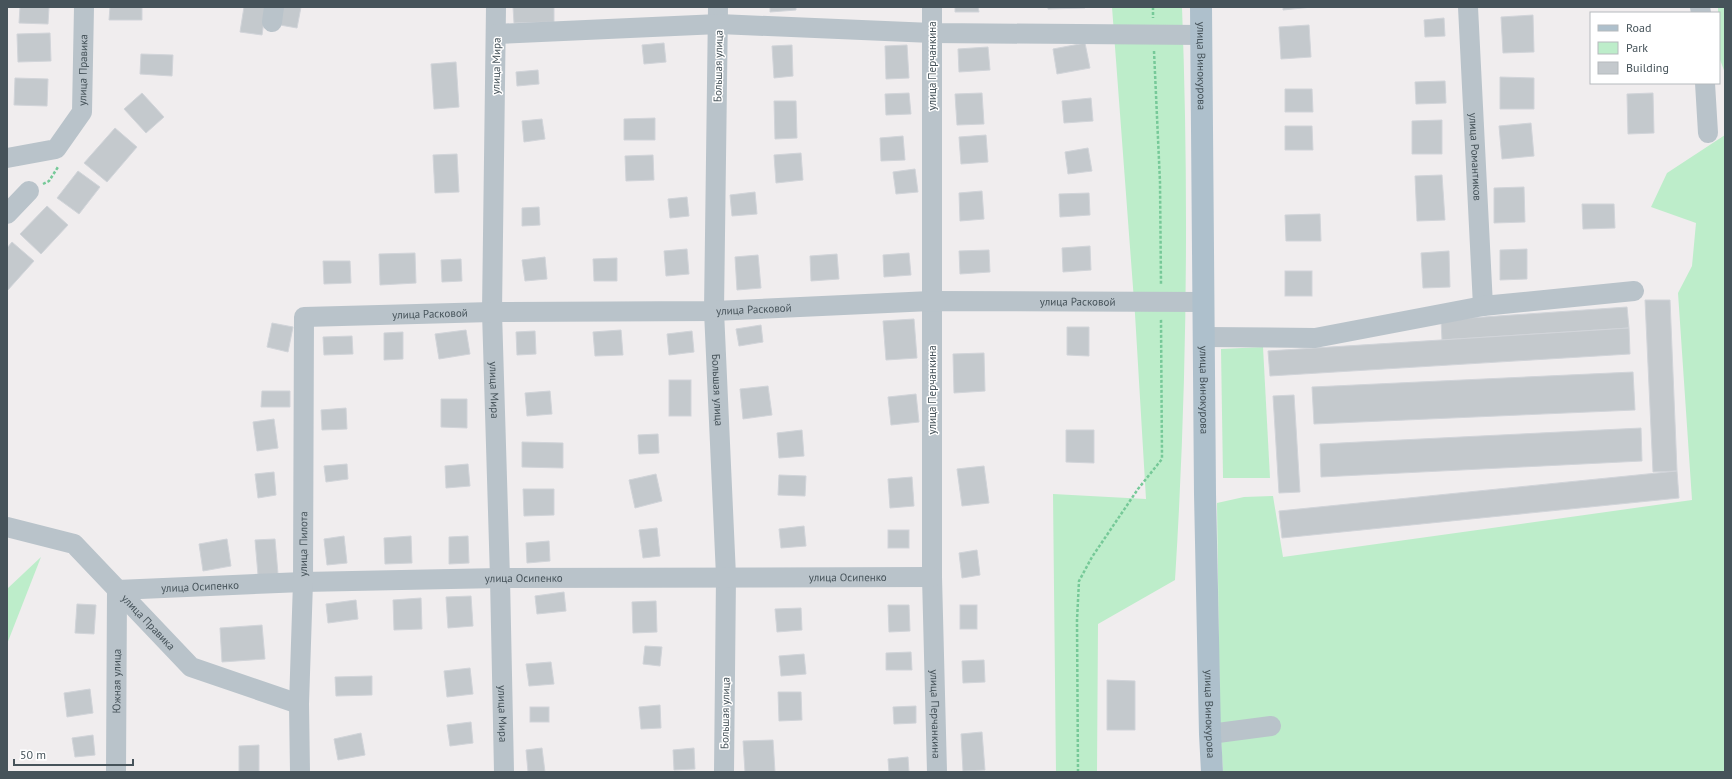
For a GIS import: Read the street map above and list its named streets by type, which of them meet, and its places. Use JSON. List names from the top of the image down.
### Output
{
  "streets": {
    "main road": ["улица Винокурова"],
    "street": [
      "улица Мира",
      "Большая улица",
      "улица Перчанкина",
      "улица Правика",
      "улица Романтиков",
      "улица Расковой",
      "улица Пилота",
      "улица Осипенко",
      "Южная улица"
    ]
  },
  "crossings": [
    ["улица Мира", "улица Расковой"],
    ["улица Мира", "улица Осипенко"],
    ["Большая улица", "улица Расковой"],
    ["Большая улица", "улица Осипенко"],
    ["улица Перчанкина", "улица Расковой"],
    ["улица Перчанкина", "улица Осипенко"],
    ["улица Винокурова", "улица Расковой"],
    ["улица Правика", "улица Пилота"],
    ["улица Правика", "улица Осипенко"],
    ["улица Правика", "Южная улица"],
    ["улица Расковой", "улица Пилота"],
    ["улица Пилота", "улица Осипенко"],
    ["улица Осипенко", "Южная улица"]
  ],
  "legend": ["Road", "Park", "Building"],
  "scale_bar": "50 m"
}
